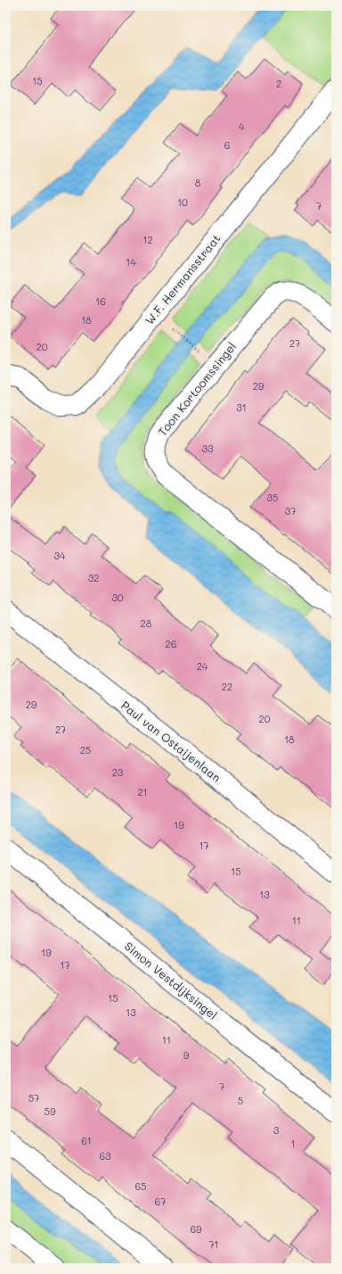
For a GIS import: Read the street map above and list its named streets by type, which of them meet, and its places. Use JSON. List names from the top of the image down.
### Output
{
  "streets": {
    "street": [
      "W.F. Hermansstraat",
      "Toon Kortoomssingel",
      "Paul van Ostaijenlaan",
      "Simon Vestdijksingel"
    ]
  },
  "house_numbers": [
    "15",
    "2",
    "4",
    "6",
    "8",
    "10",
    "7",
    "12",
    "14",
    "16",
    "18",
    "27",
    "20",
    "29",
    "31",
    "33",
    "35",
    "37",
    "34",
    "32",
    "30",
    "28",
    "26",
    "24",
    "22",
    "29",
    "20",
    "27",
    "18",
    "25",
    "23",
    "21",
    "19",
    "17",
    "15",
    "13",
    "11",
    "19",
    "17",
    "15",
    "13",
    "11",
    "9",
    "7",
    "57",
    "5",
    "59",
    "3",
    "61",
    "1",
    "63",
    "65",
    "67",
    "69",
    "71"
  ]
}
